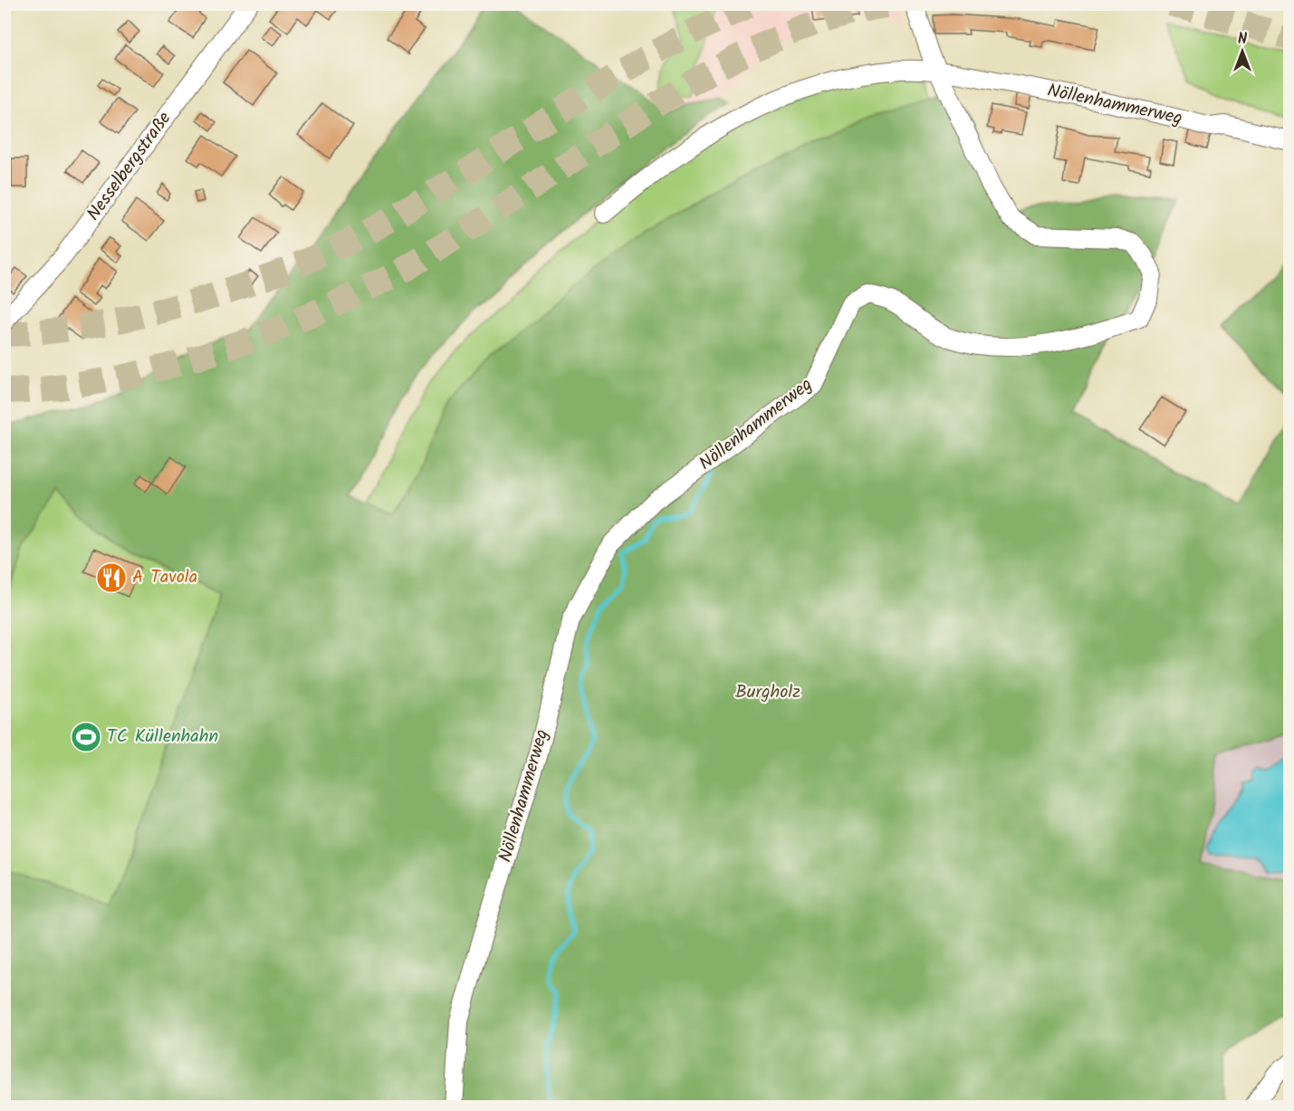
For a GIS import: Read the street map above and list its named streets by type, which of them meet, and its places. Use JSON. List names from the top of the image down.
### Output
{
  "streets": {
    "street": ["Nöllenhammerweg", "Nesselbergstraße"]
  },
  "parks": ["Burgholz"],
  "places": {
    "restaurant": ["A Tavola"],
    "sports": ["TC Küllenhahn"]
  },
  "north": "top"
}
